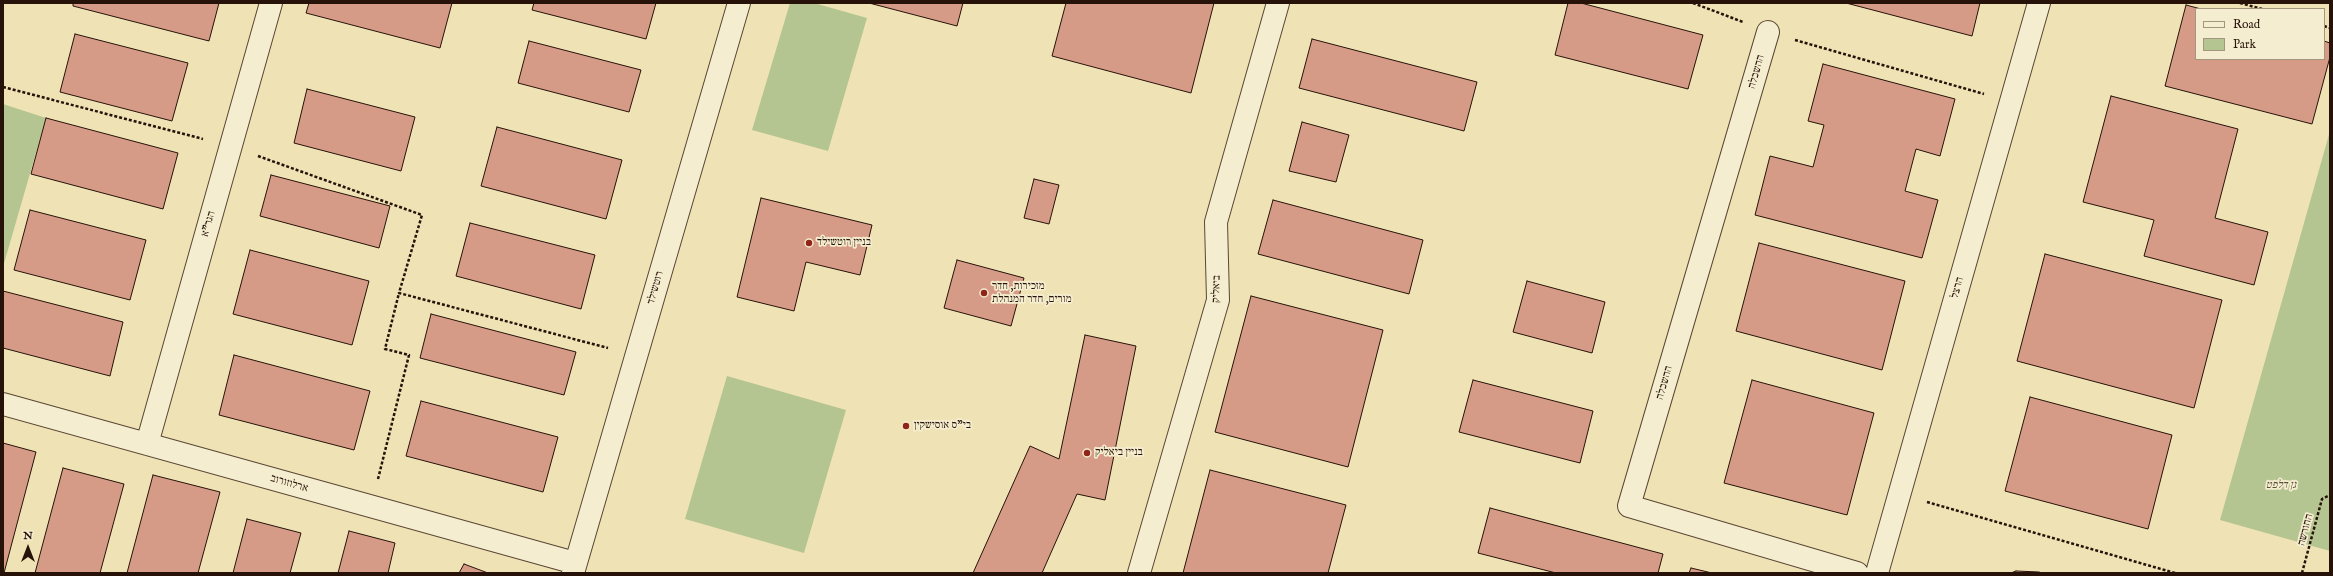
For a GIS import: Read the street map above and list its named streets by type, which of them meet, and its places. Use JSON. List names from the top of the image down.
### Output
{
  "streets": {
    "street": [
      "ההשכלה",
      "הגר\"א",
      "רוטשילד",
      "הרצל",
      "ביאליק",
      "ארלוזורוב"
    ],
    "path": ["החורשה"]
  },
  "crossings": [
    ["הגר\"א", "ארלוזורוב"],
    ["רוטשילד", "ארלוזורוב"]
  ],
  "parks": ["גן דלפט"],
  "places": [
    "בניין רוטשילד",
    "מזכירות, חדר מורים, חדר המנהלת",
    "בי\"ס אוסישקין",
    "בניין ביאליק"
  ],
  "legend": ["Road", "Park"],
  "north": "top"
}
